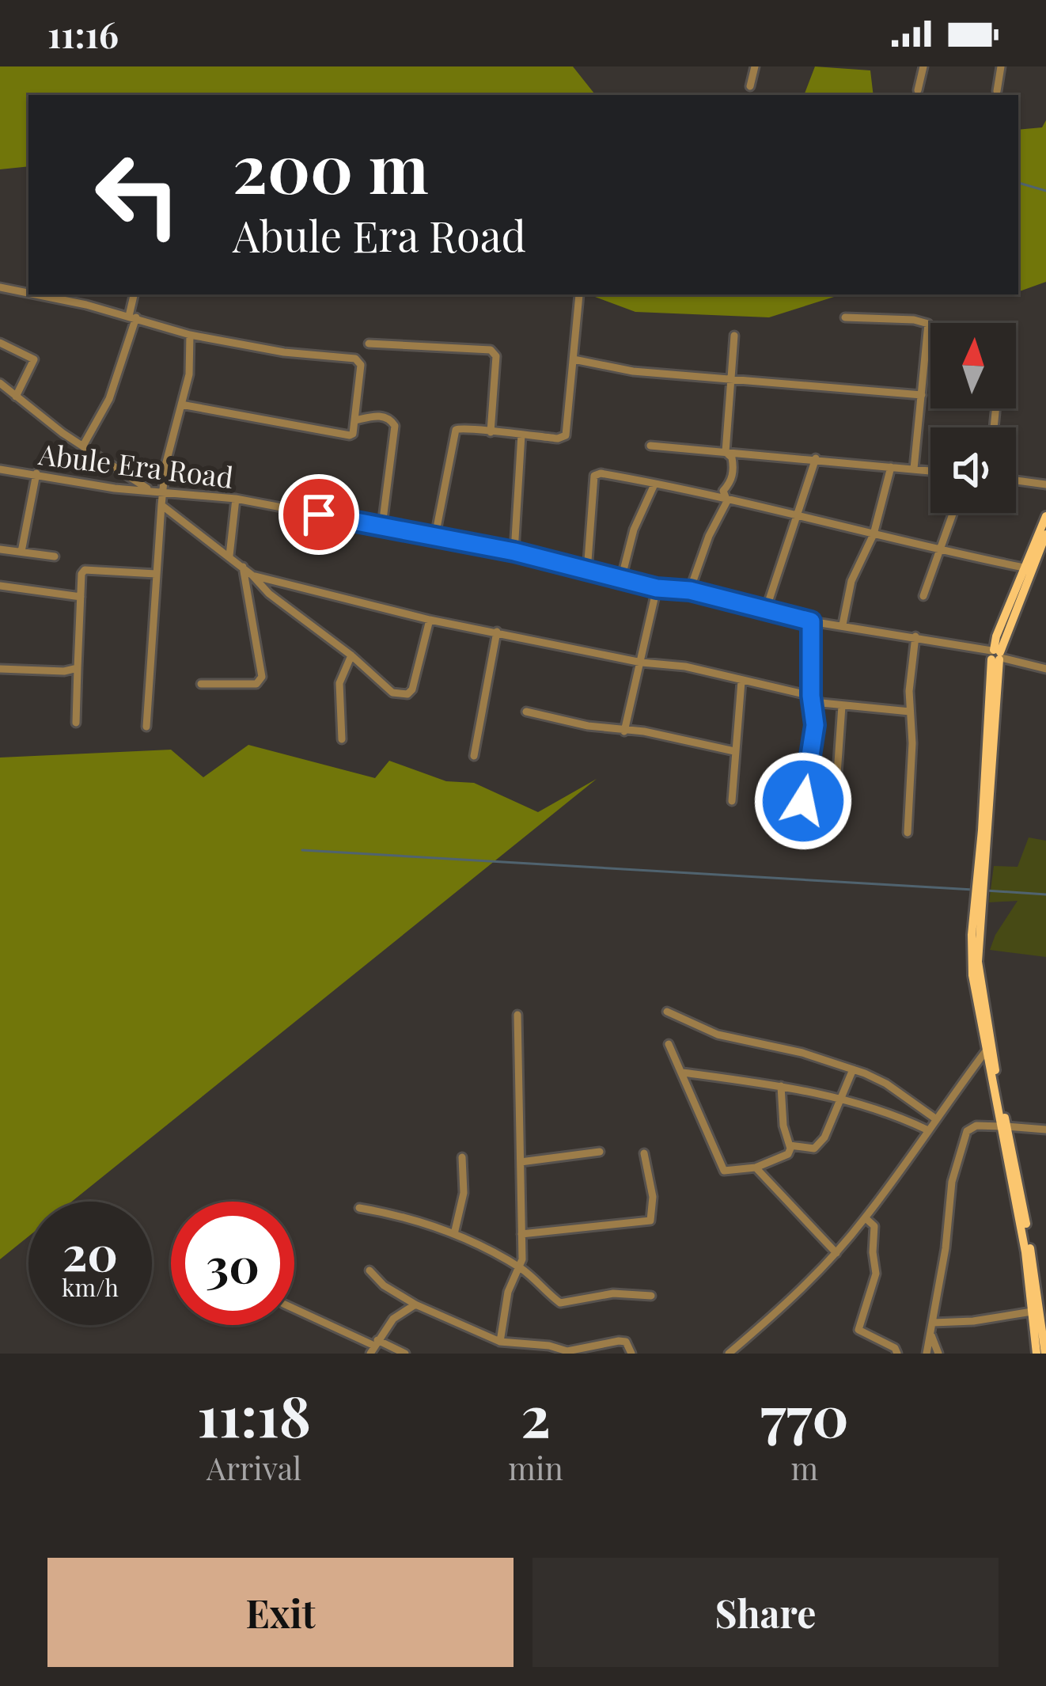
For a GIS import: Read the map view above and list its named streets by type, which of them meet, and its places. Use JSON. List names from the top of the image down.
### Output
{
  "streets": {
    "street": ["Abule Era Road"]
  },
  "north": "top",
  "page": {
    "status": "11:16",
    "turn": ["200 m", "Abule Era Road"],
    "speed": "20 km/h",
    "limit": "30",
    "eta": [
      "11:18",
      "Arrival",
      "2",
      "min",
      "770",
      "m"
    ],
    "buttons": ["Exit", "Share"]
  }
}
